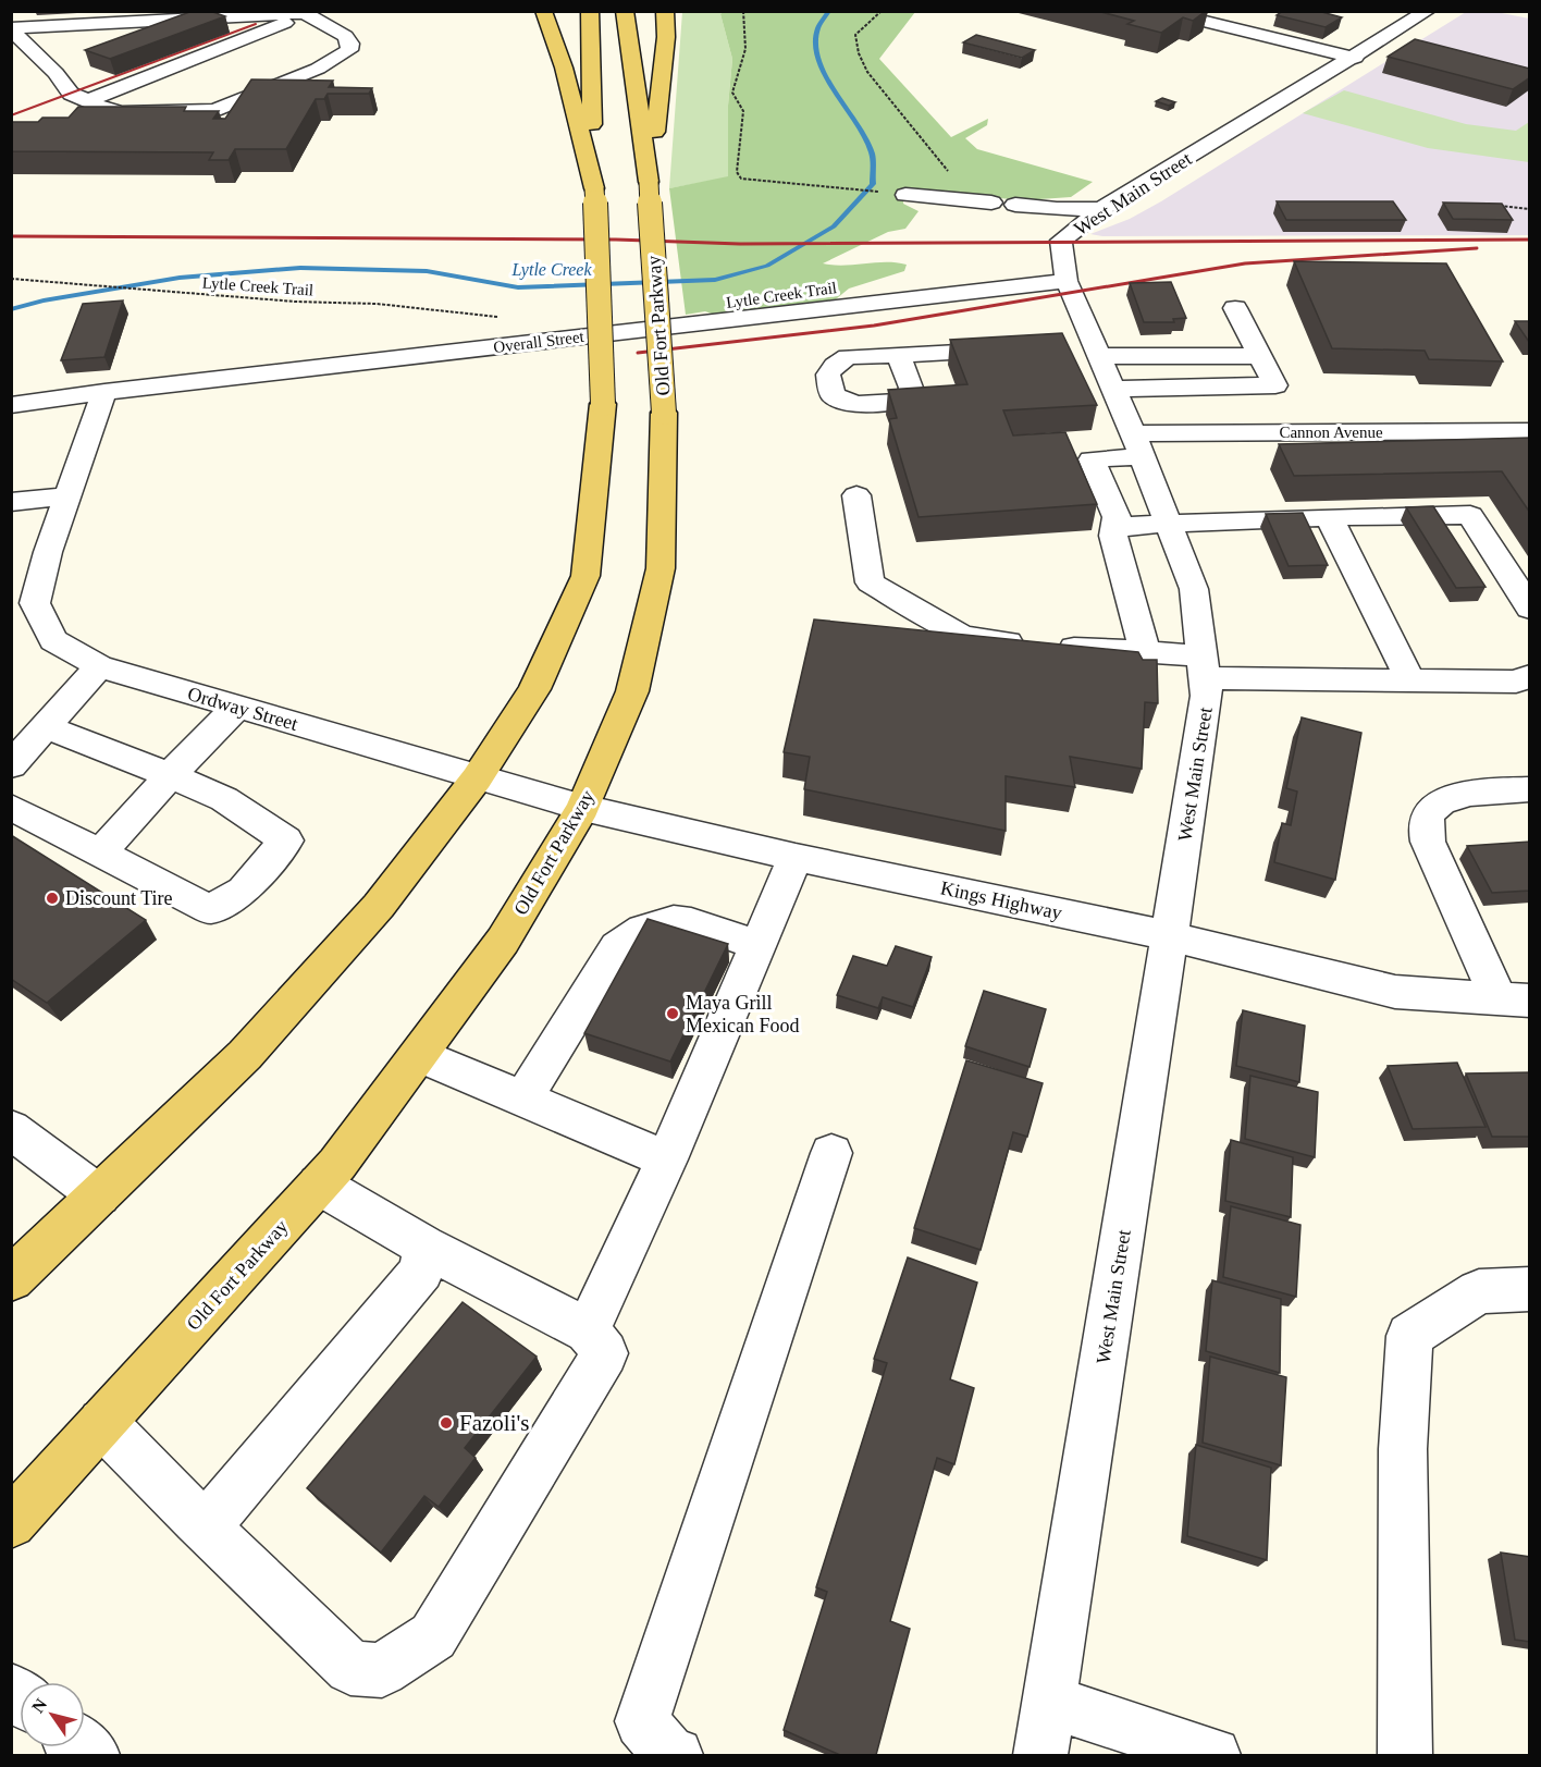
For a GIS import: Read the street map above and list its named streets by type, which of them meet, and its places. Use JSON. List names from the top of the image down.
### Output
{
  "streets": {
    "main road": ["Old Fort Parkway"],
    "street": [
      "West Main Street",
      "Overall Street",
      "Cannon Avenue",
      "Ordway Street",
      "Kings Highway"
    ],
    "path": ["Lytle Creek Trail"]
  },
  "crossings": [
    ["West Main Street", "Overall Street"],
    ["West Main Street", "Cannon Avenue"],
    ["West Main Street", "Kings Highway"],
    ["Old Fort Parkway", "Kings Highway"],
    ["Ordway Street", "Kings Highway"]
  ],
  "water": ["Lytle Creek"],
  "places": ["Discount Tire", "Maya Grill Mexican Food", "Fazoli's"],
  "north": "top left"
}
